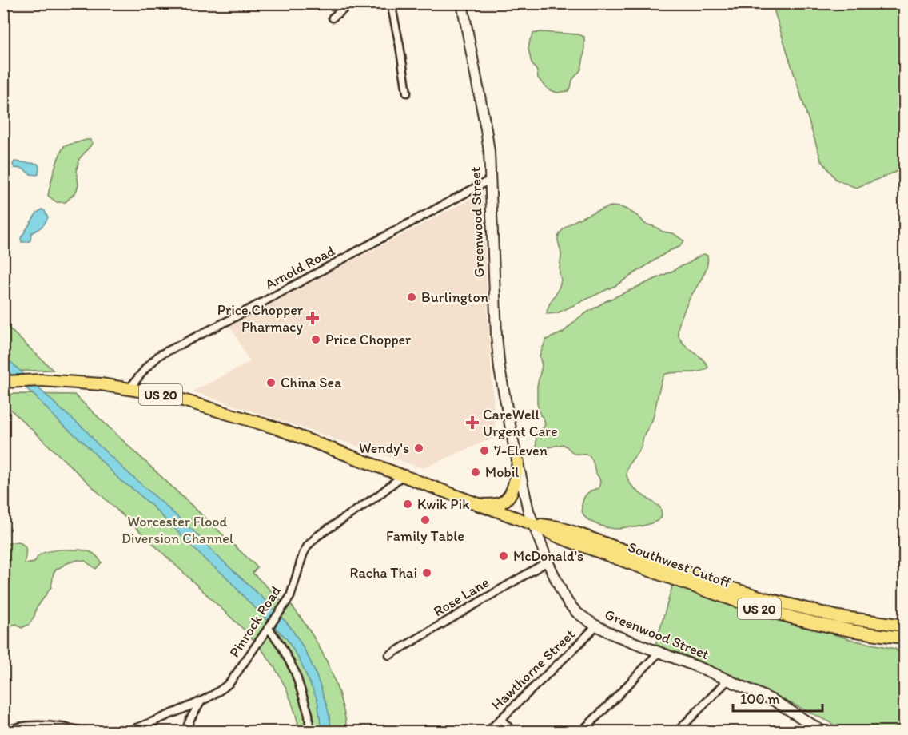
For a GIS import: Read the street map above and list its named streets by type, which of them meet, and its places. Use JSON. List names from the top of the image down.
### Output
{
  "streets": {
    "main road": ["Greenwood Street", "US 20", "Southwest Cutoff"],
    "street": [
      "Arnold Road",
      "Rose Lane",
      "Pinrock Road",
      "Hawthorne Street"
    ]
  },
  "crossings": [
    ["Greenwood Street", "Arnold Road"],
    ["Greenwood Street", "Southwest Cutoff"],
    ["Greenwood Street", "Rose Lane"],
    ["Greenwood Street", "Hawthorne Street"],
    ["Arnold Road", "US 20"],
    ["Arnold Road", "Southwest Cutoff"],
    ["US 20", "Southwest Cutoff"],
    ["Southwest Cutoff", "Pinrock Road"]
  ],
  "parks": ["Worcester Flood Diversion Channel"],
  "places": {
    "other": [
      "Burlington",
      "Price Chopper",
      "China Sea",
      "Wendy's",
      "7-Eleven",
      "Mobil",
      "Kwik Pik",
      "Family Table",
      "McDonald's",
      "Racha Thai"
    ],
    "health": ["Price Chopper Pharmacy", "CareWell Urgent Care"]
  },
  "scale_bar": "100 m"
}
